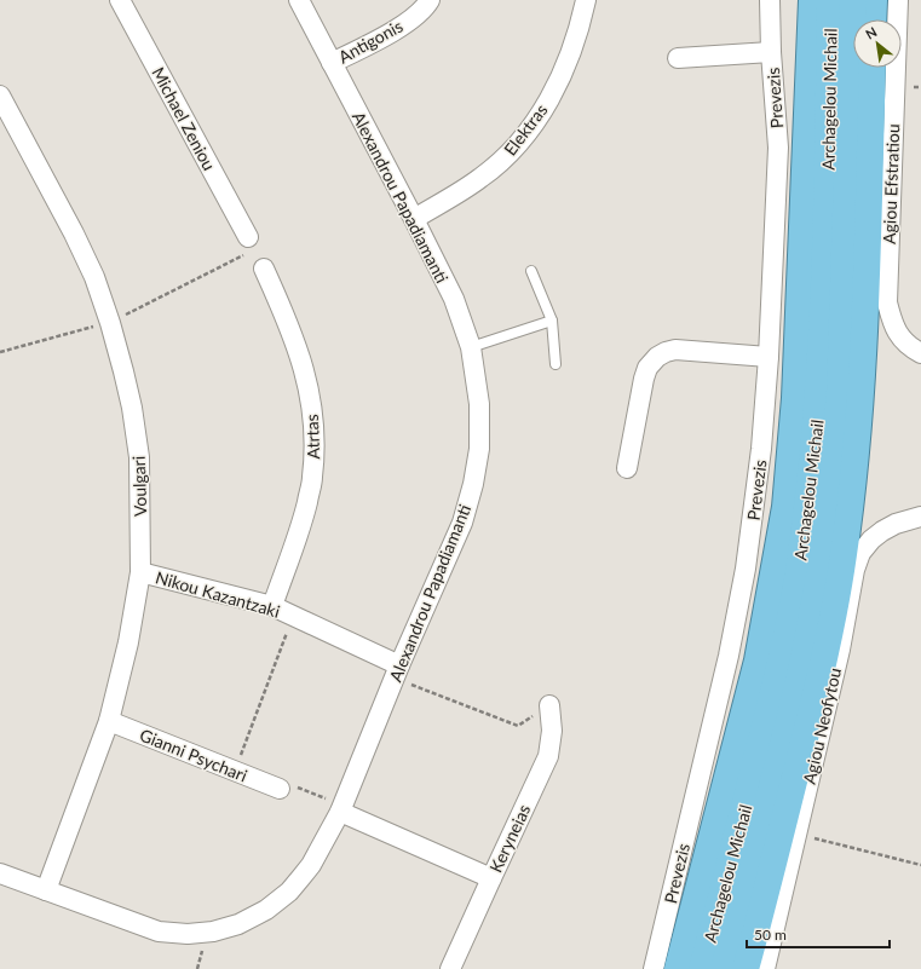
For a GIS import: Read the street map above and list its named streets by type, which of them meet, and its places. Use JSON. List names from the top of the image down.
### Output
{
  "streets": {
    "highway": ["Archagelou Michail"],
    "street": [
      "Antigonis",
      "Prevezis",
      "Michael Zeniou",
      "Elektras",
      "Agiou Efstratiou",
      "Alexandrou Papadiamanti",
      "Atrtas",
      "Voulgari",
      "Nikou Kazantzaki",
      "Agiou Neofytou",
      "Gianni Psychari",
      "Keryneias"
    ]
  },
  "crossings": [
    ["Antigonis", "Alexandrou Papadiamanti"],
    ["Elektras", "Alexandrou Papadiamanti"],
    ["Alexandrou Papadiamanti", "Voulgari"],
    ["Alexandrou Papadiamanti", "Nikou Kazantzaki"],
    ["Atrtas", "Nikou Kazantzaki"],
    ["Voulgari", "Nikou Kazantzaki"],
    ["Voulgari", "Gianni Psychari"]
  ],
  "scale_bar": "50 m",
  "north": "top left"
}
